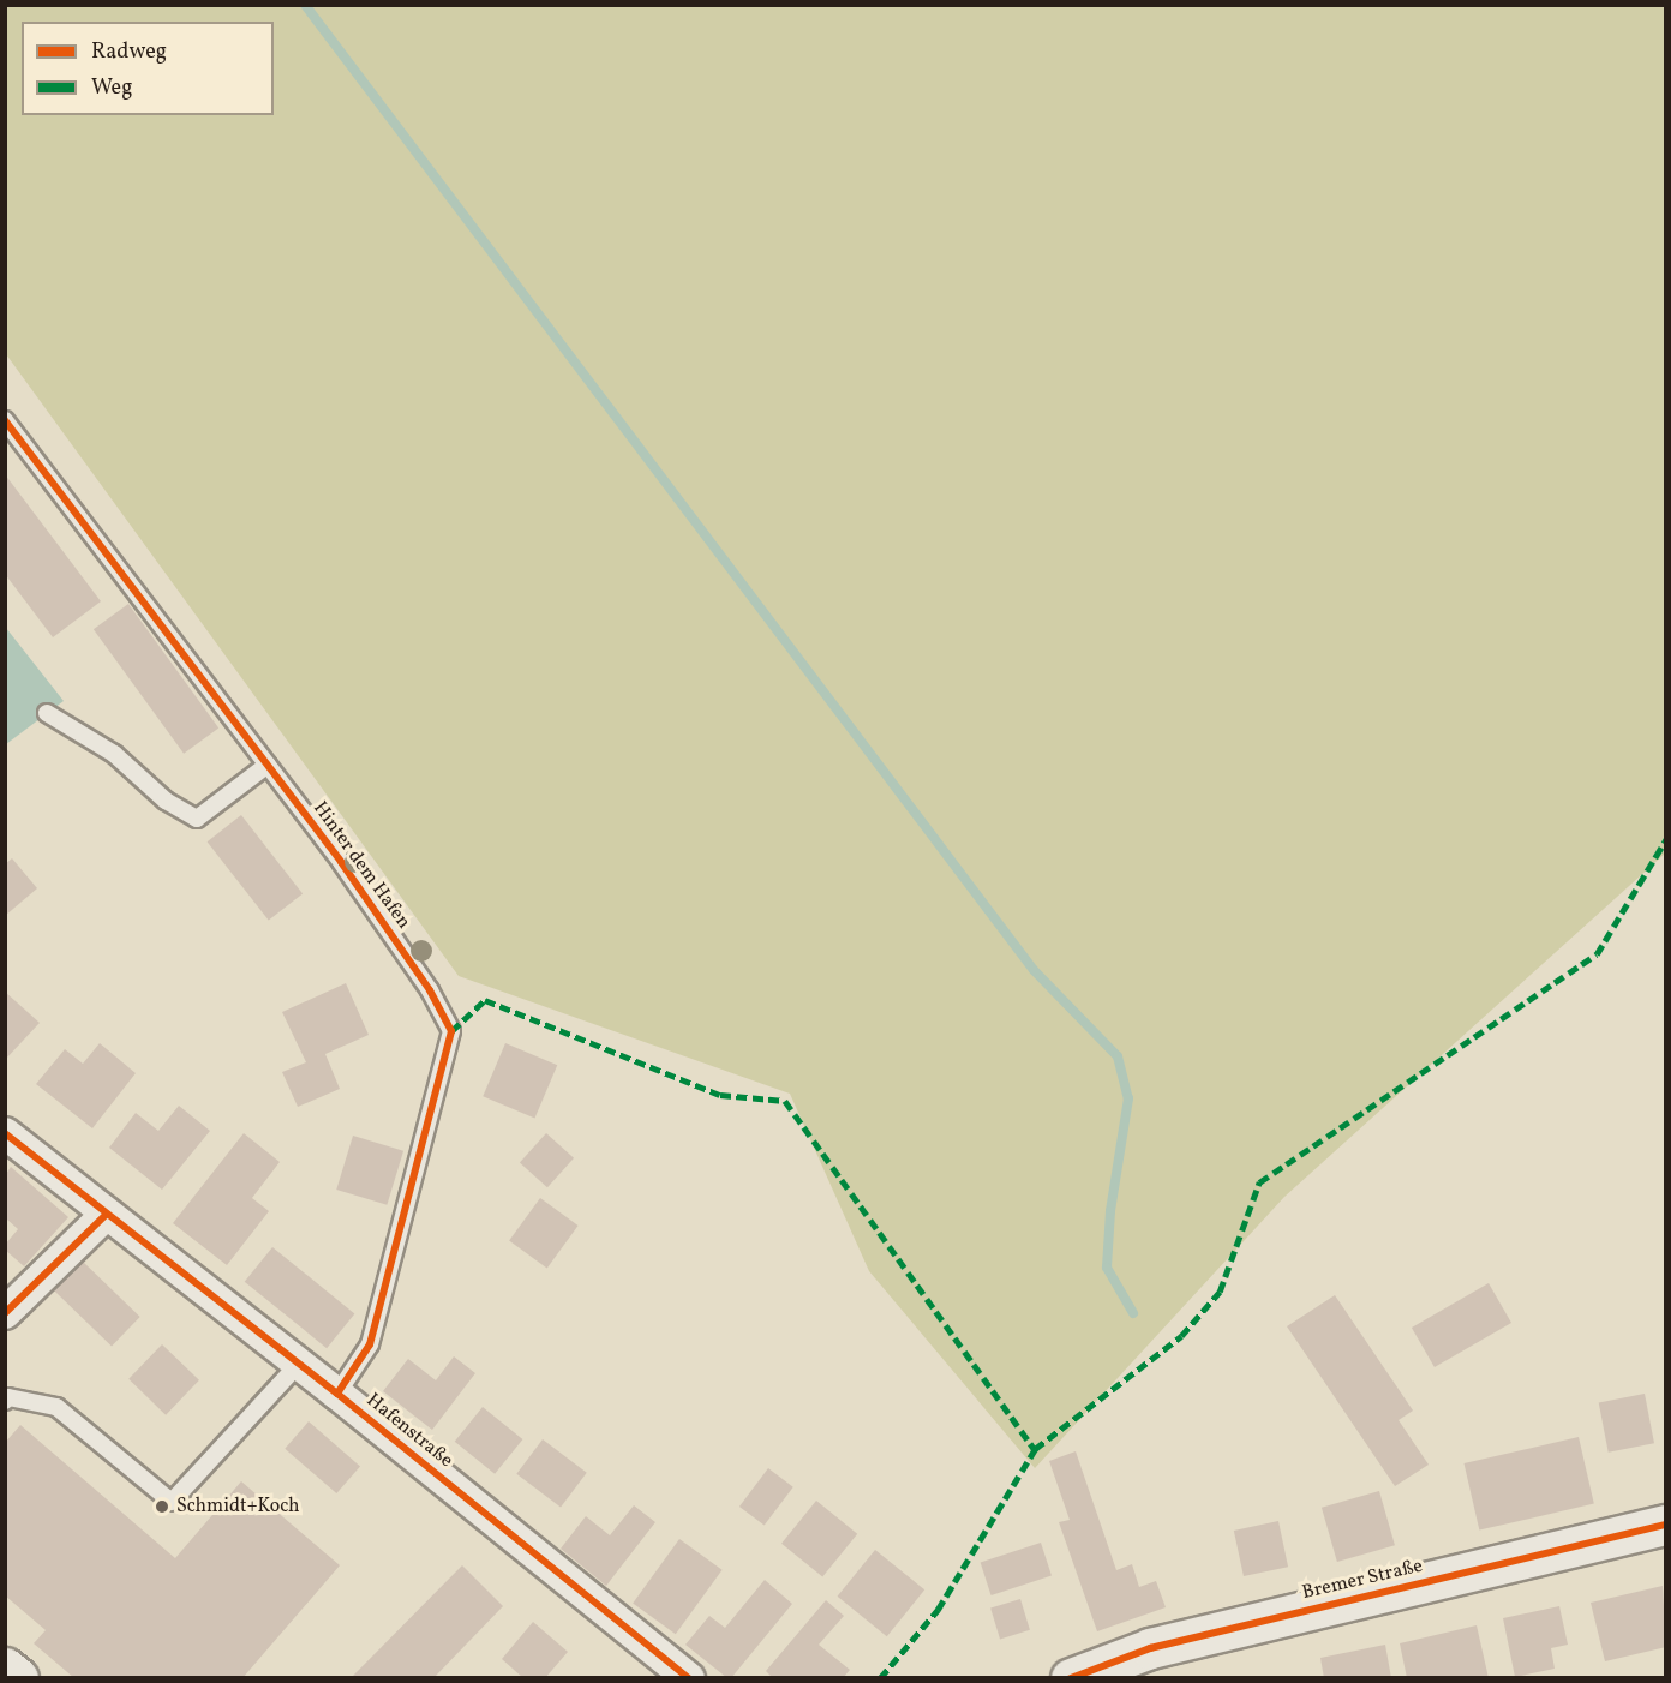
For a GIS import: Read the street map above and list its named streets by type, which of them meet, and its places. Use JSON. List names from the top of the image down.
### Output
{
  "streets": {
    "street": ["Hafenstraße", "Bremer Straße"],
    "lane": ["Hinter dem Hafen"]
  },
  "crossings": [
    ["Hinter dem Hafen", "Hafenstraße"]
  ],
  "places": ["Schmidt+Koch"],
  "legend": ["Radweg", "Weg"]
}
